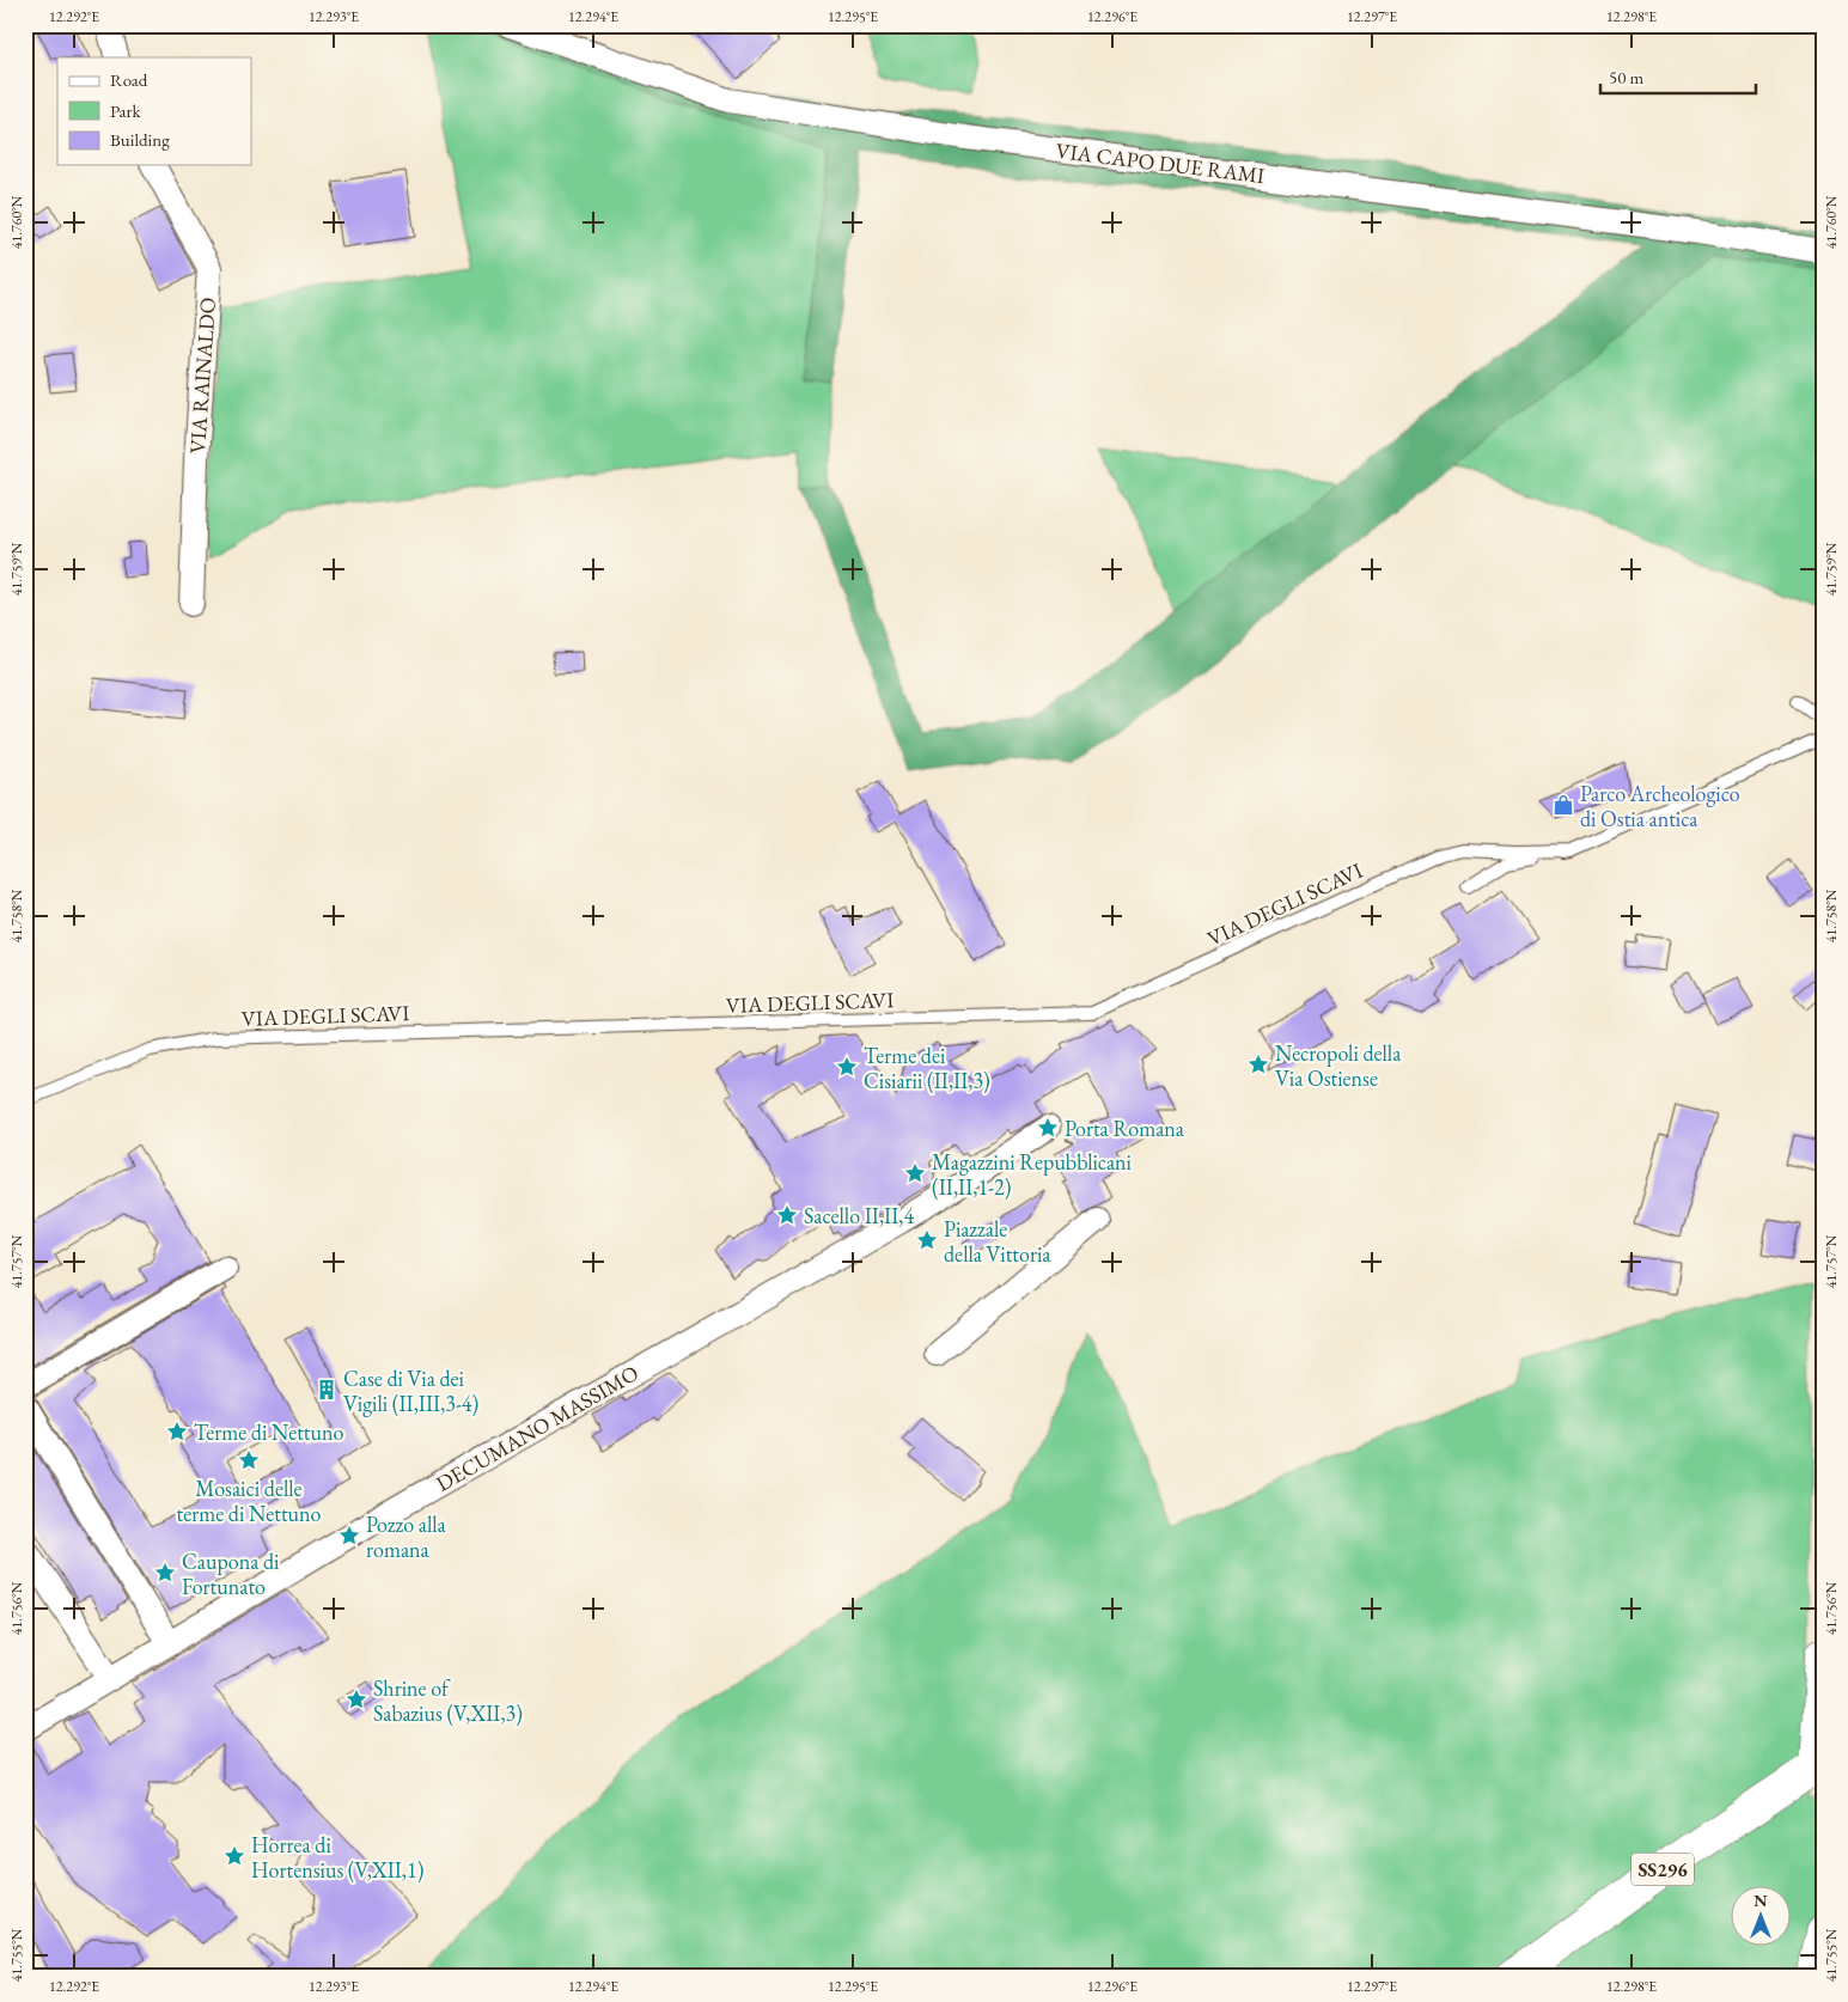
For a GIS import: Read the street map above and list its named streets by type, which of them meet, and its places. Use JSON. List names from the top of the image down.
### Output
{
  "streets": {
    "main road": ["SS296"],
    "street": ["VIA CAPO DUE RAMI", "VIA RAINALDO", "DECUMANO MASSIMO"],
    "lane": ["VIA DEGLI SCAVI"]
  },
  "places": {
    "shop": ["Parco Archeologico di Ostia antica"],
    "place": [
      "Necropoli della Via Ostiense",
      "Terme dei Cisiarii (II,II,3)",
      "Porta Romana",
      "Magazzini Repubblicani (II,II,1-2)",
      "Sacello II,II,4",
      "Piazzale della Vittoria",
      "Terme di Nettuno",
      "Mosaici delle terme di Nettuno",
      "Pozzo alla romana",
      "Caupona di Fortunato",
      "Shrine of Sabazius (V,XII,3)",
      "Horrea di Hortensius (V,XII,1)"
    ],
    "building": ["Case di Via dei Vigili (II,III,3-4)"]
  },
  "legend": ["Road", "Park", "Building"],
  "scale_bar": "50 m",
  "north": "top",
  "coordinates": [
    "12.292°E",
    "12.293°E",
    "12.294°E",
    "12.295°E",
    "12.296°E",
    "12.297°E",
    "12.298°E",
    "41.760°N",
    "41.759°N",
    "41.758°N",
    "41.757°N",
    "41.756°N",
    "41.755°N"
  ]
}
